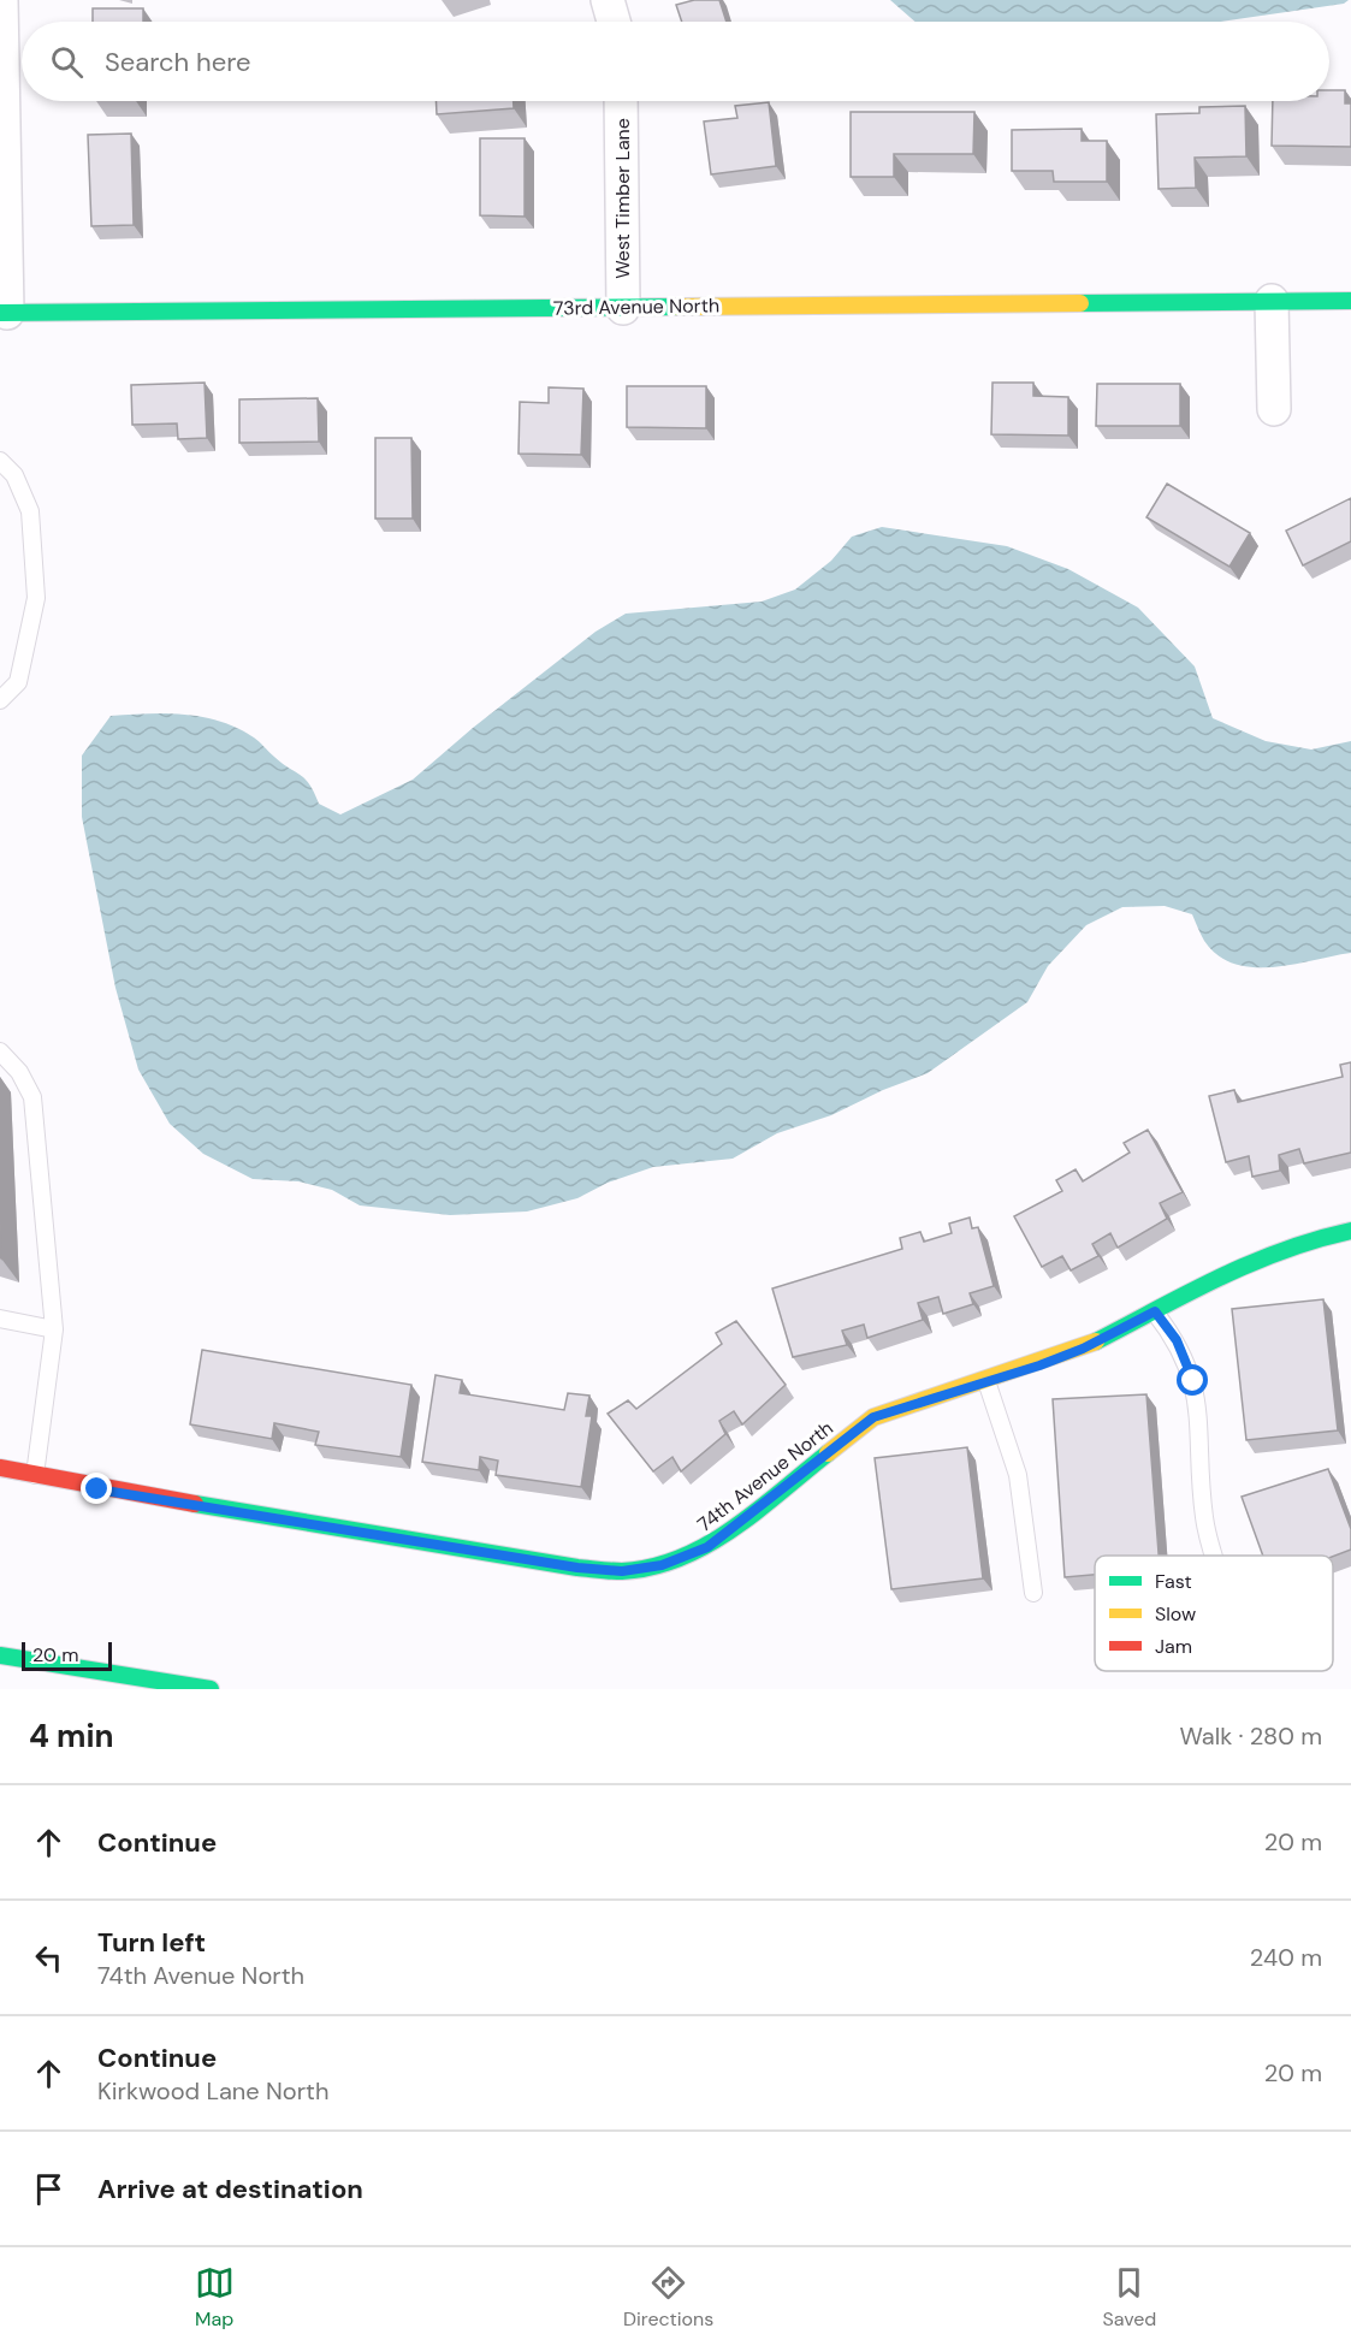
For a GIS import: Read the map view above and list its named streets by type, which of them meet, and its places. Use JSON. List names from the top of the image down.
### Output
{
  "streets": {
    "main road": ["73rd Avenue North", "74th Avenue North"],
    "street": ["West Timber Lane"]
  },
  "crossings": [
    ["West Timber Lane", "73rd Avenue North"]
  ],
  "legend": ["Fast", "Slow", "Jam"],
  "scale_bar": "20 m",
  "page": {
    "search": "Search here",
    "scale": "20 m",
    "heading": ["4 min", "Walk · 280 m"],
    "list": [
      ["Continue", "20 m"],
      ["Turn left", "74th Avenue North", "240 m"],
      ["Continue", "Kirkwood Lane North", "20 m"],
      "Arrive at destination"
    ],
    "nav": ["Map", "Directions", "Saved"]
  }
}
